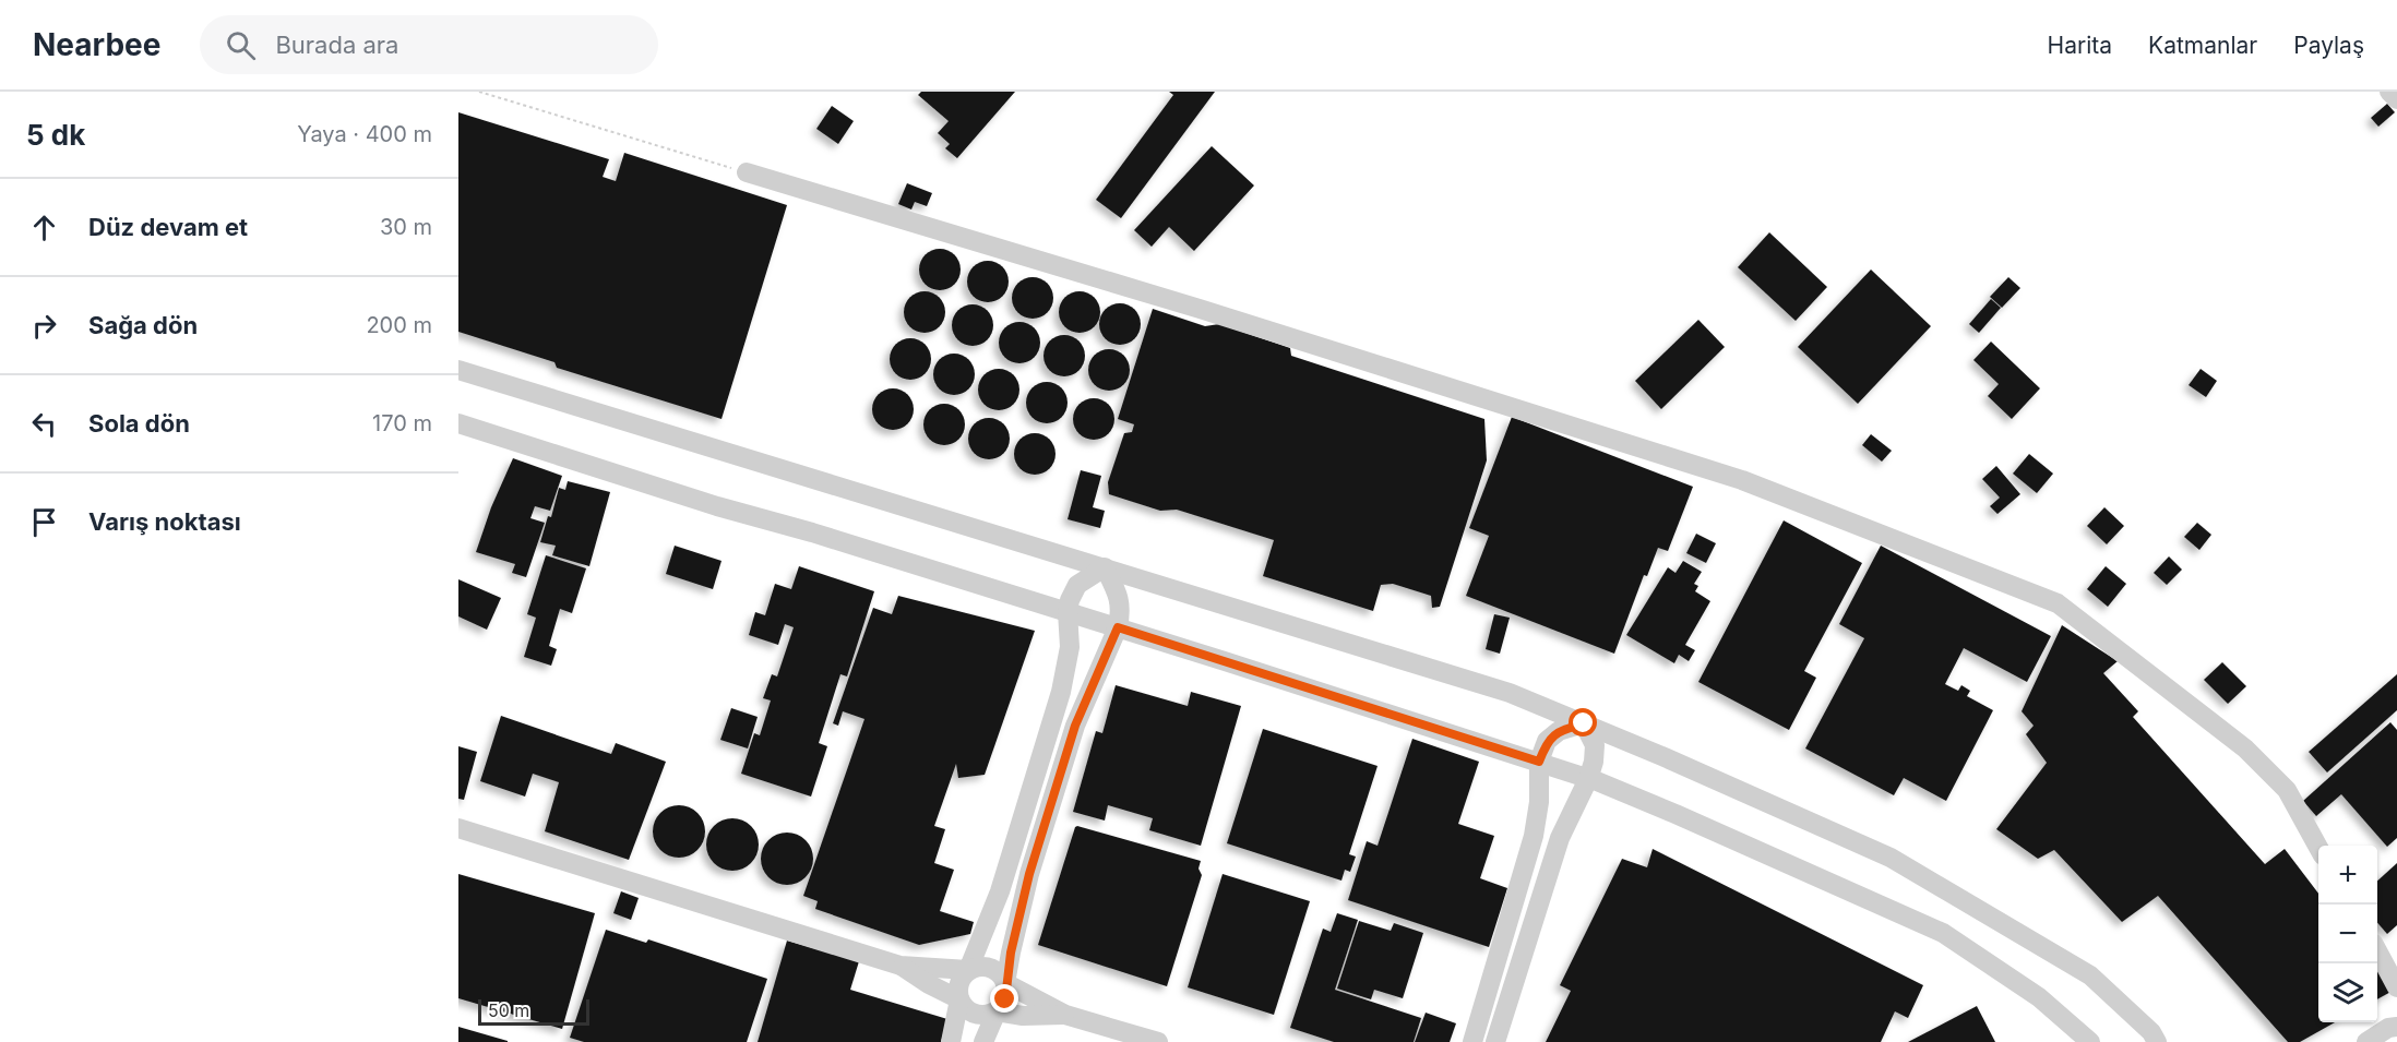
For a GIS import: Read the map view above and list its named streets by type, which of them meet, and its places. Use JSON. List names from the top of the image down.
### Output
{
  "scale_bar": "50 m",
  "page": {
    "header": "Nearbee",
    "search": "Burada ara",
    "nav": ["Harita", "Katmanlar", "Paylaş"],
    "heading": ["5 dk", "Yaya · 400 m"],
    "list": [
      ["Düz devam et", "30 m"],
      ["Sağa dön", "200 m"],
      ["Sola dön", "170 m"],
      "Varış noktası"
    ],
    "map_buttons": ["+", "−"],
    "scale": "50 m"
  }
}
